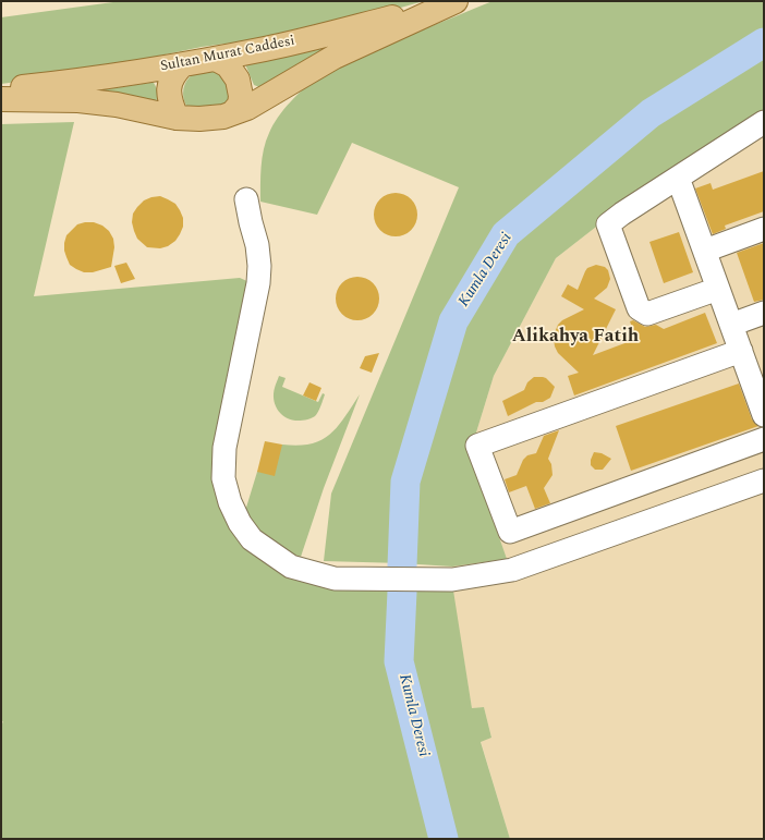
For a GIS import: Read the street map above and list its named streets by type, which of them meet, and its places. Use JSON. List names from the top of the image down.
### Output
{
  "streets": {
    "main road": ["Sultan Murat Caddesi"]
  },
  "districts": ["Alikahya Fatih"],
  "water": ["Kumla Deresi"]
}
